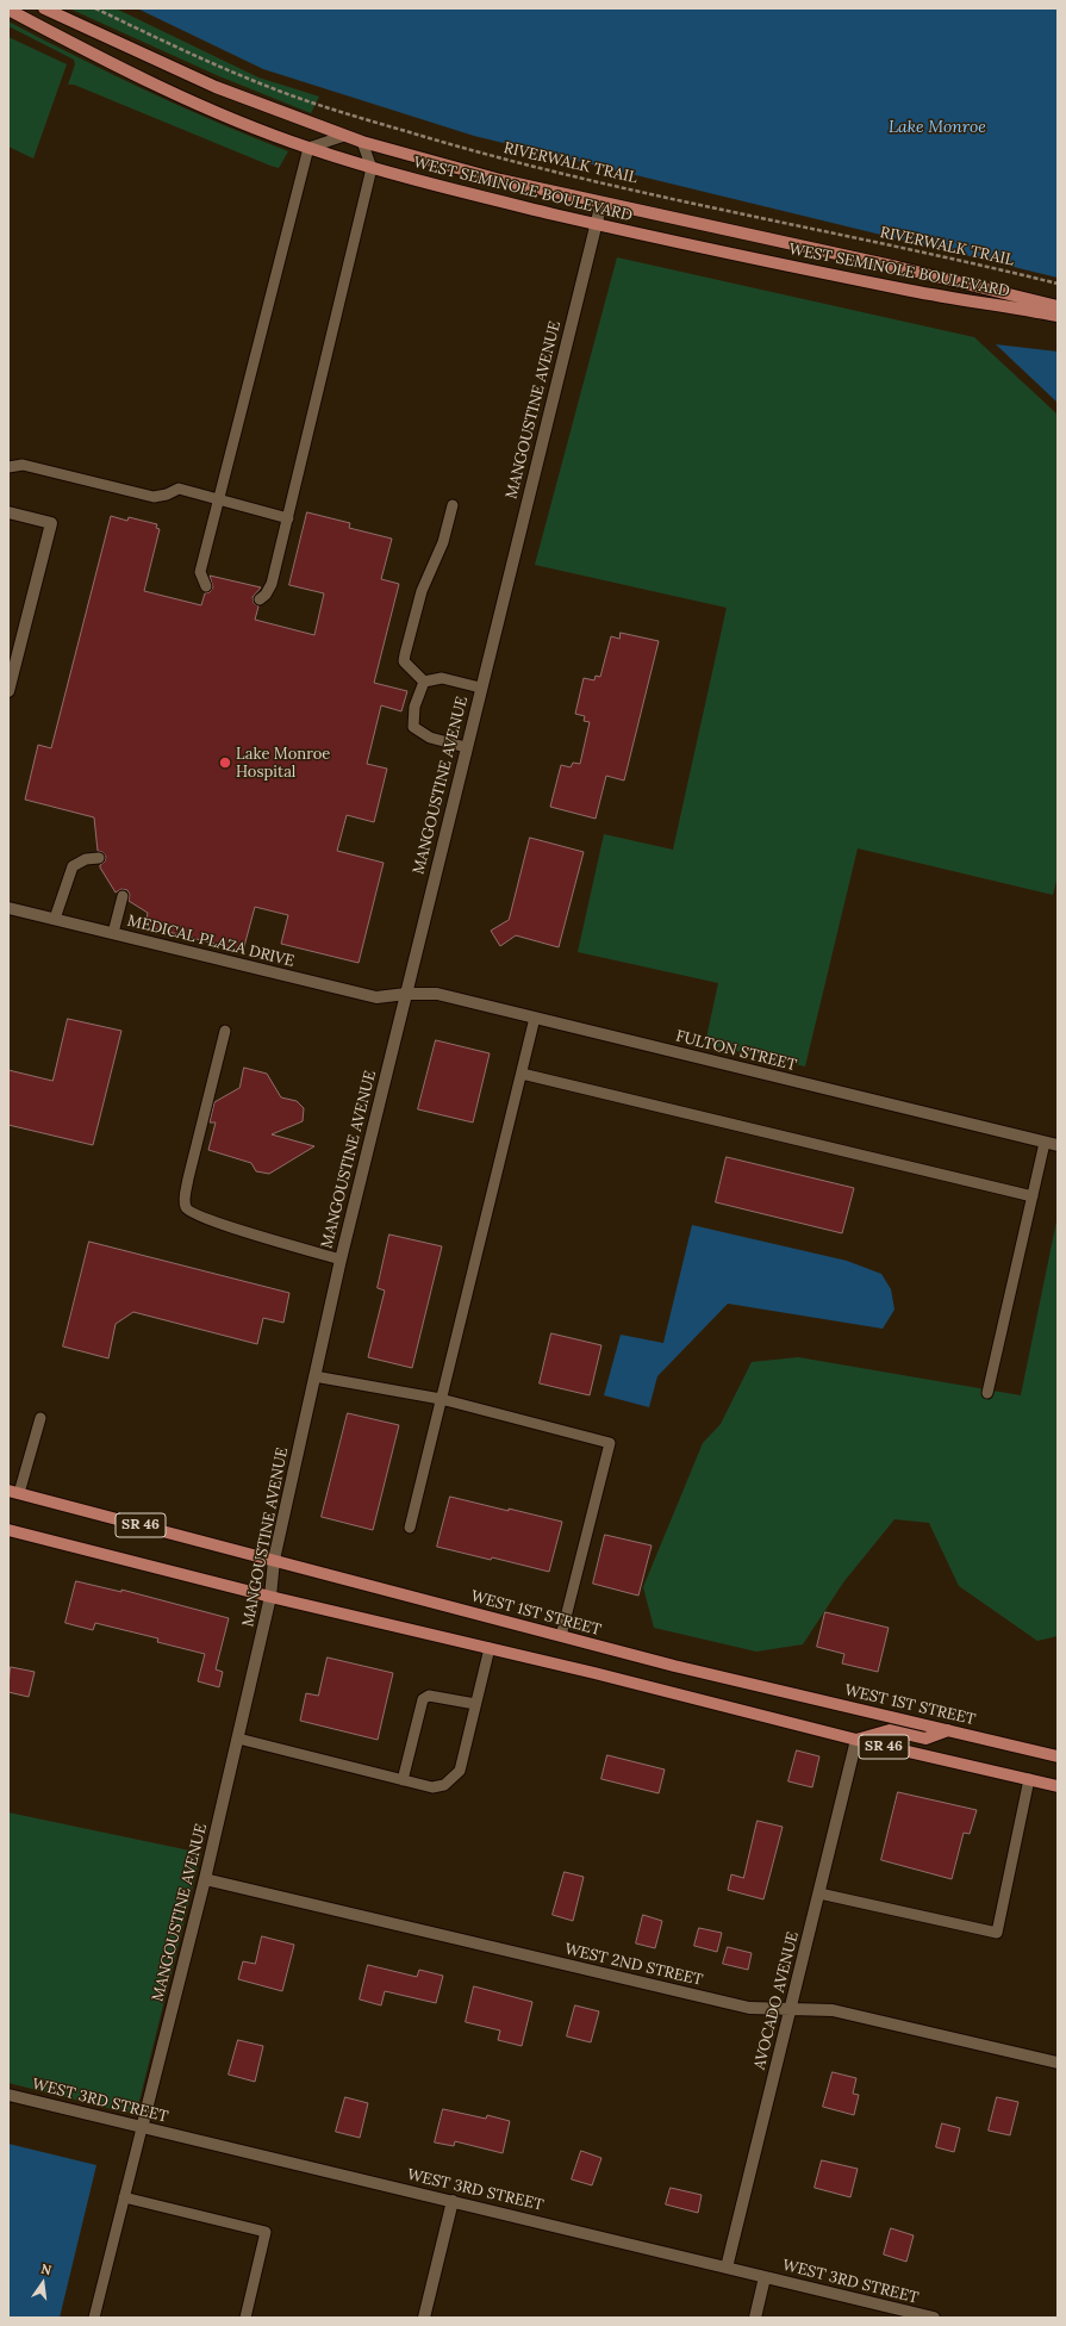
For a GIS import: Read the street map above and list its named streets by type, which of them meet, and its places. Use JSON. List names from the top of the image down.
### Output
{
  "streets": {
    "main road": ["WEST SEMINOLE BOULEVARD", "SR 46", "WEST 1ST STREET"],
    "street": [
      "MANGOUSTINE AVENUE",
      "MEDICAL PLAZA DRIVE",
      "FULTON STREET",
      "WEST 2ND STREET",
      "AVOCADO AVENUE",
      "WEST 3RD STREET"
    ],
    "path": ["RIVERWALK TRAIL"]
  },
  "crossings": [
    ["WEST SEMINOLE BOULEVARD", "MANGOUSTINE AVENUE"],
    ["MANGOUSTINE AVENUE", "MEDICAL PLAZA DRIVE"],
    ["MANGOUSTINE AVENUE", "FULTON STREET"],
    ["MANGOUSTINE AVENUE", "SR 46"],
    ["MANGOUSTINE AVENUE", "WEST 1ST STREET"],
    ["MANGOUSTINE AVENUE", "WEST 2ND STREET"],
    ["MANGOUSTINE AVENUE", "WEST 3RD STREET"],
    ["MEDICAL PLAZA DRIVE", "FULTON STREET"],
    ["SR 46", "AVOCADO AVENUE"],
    ["WEST 2ND STREET", "AVOCADO AVENUE"],
    ["AVOCADO AVENUE", "WEST 3RD STREET"]
  ],
  "water": ["Lake Monroe"],
  "places": ["Lake Monroe Hospital"],
  "north": "top"
}
